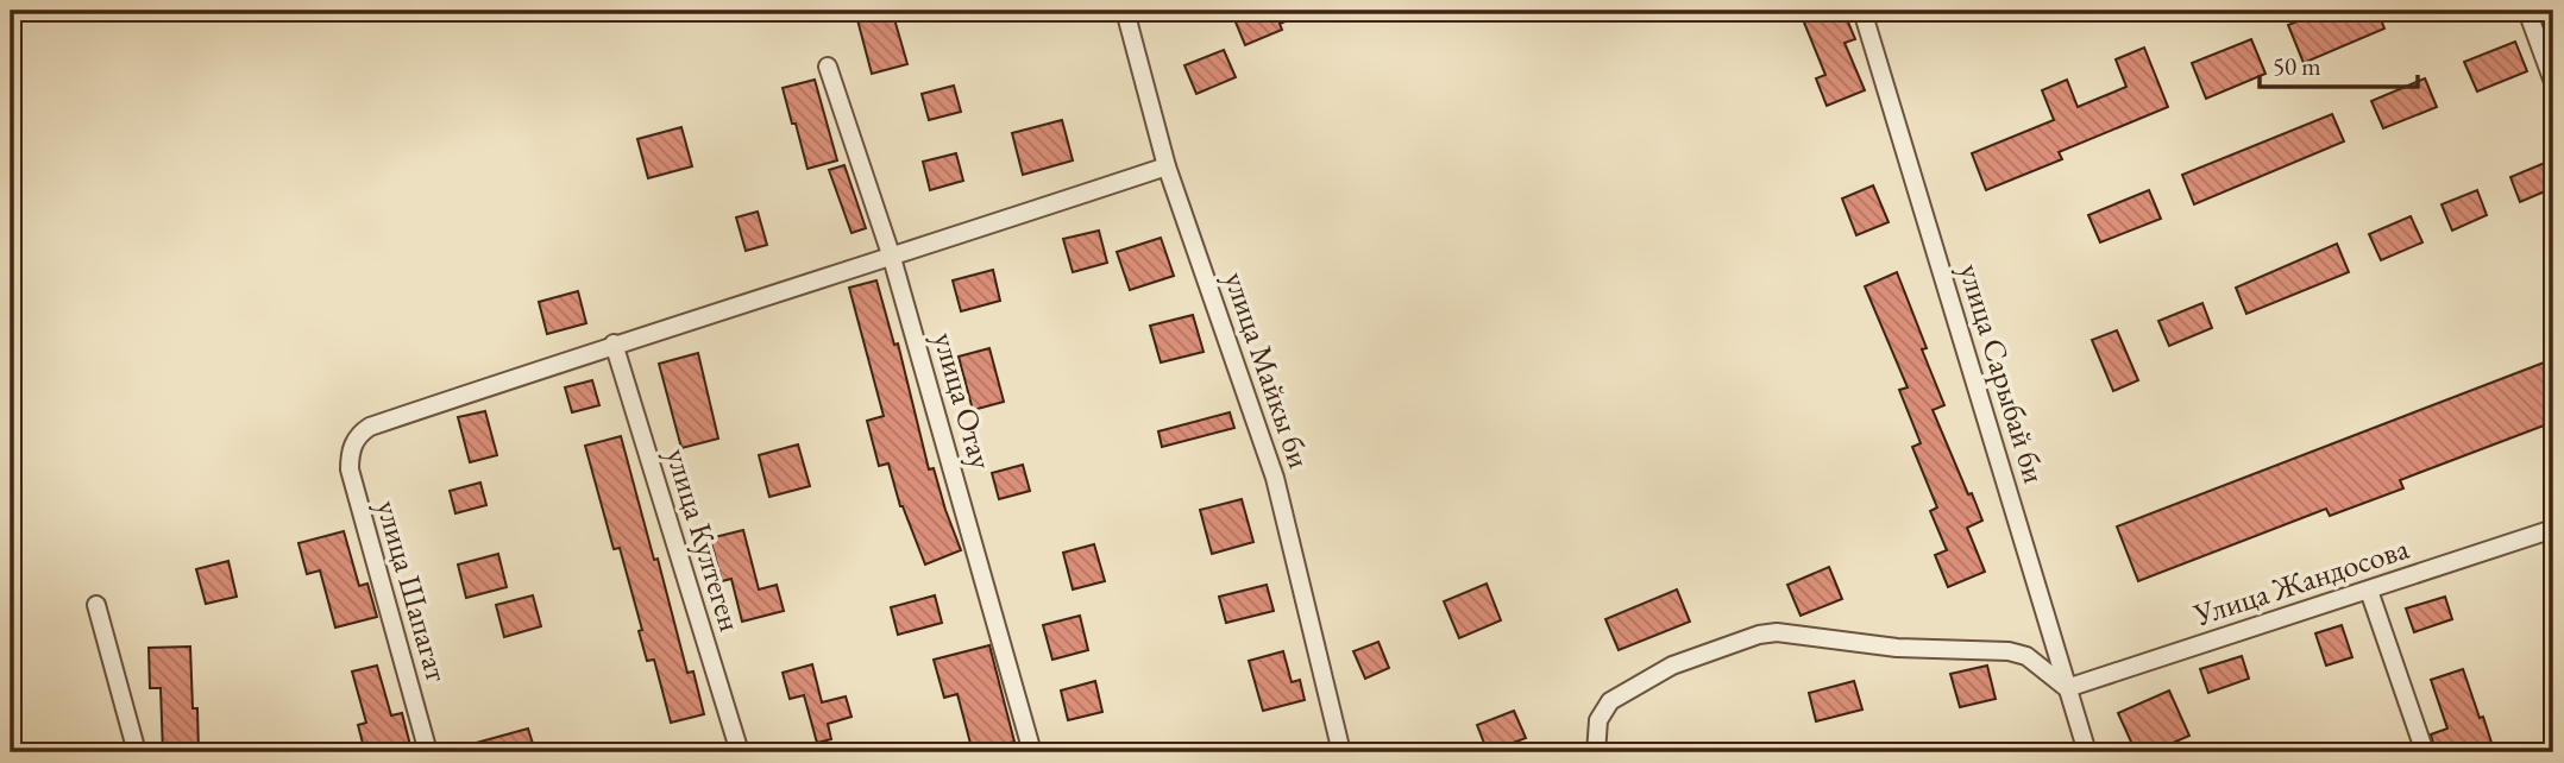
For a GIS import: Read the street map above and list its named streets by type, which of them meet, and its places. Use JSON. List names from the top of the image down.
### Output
{
  "streets": {
    "street": [
      "улица Майкы би",
      "улица Сарыбай би",
      "улица Отау",
      "улица Култеген",
      "Улица Жандосова",
      "улица Шапагат"
    ]
  },
  "crossings": [
    ["улица Сарыбай би", "Улица Жандосова"],
    ["улица Култеген", "улица Шапагат"]
  ],
  "scale_bar": "50 m"
}
